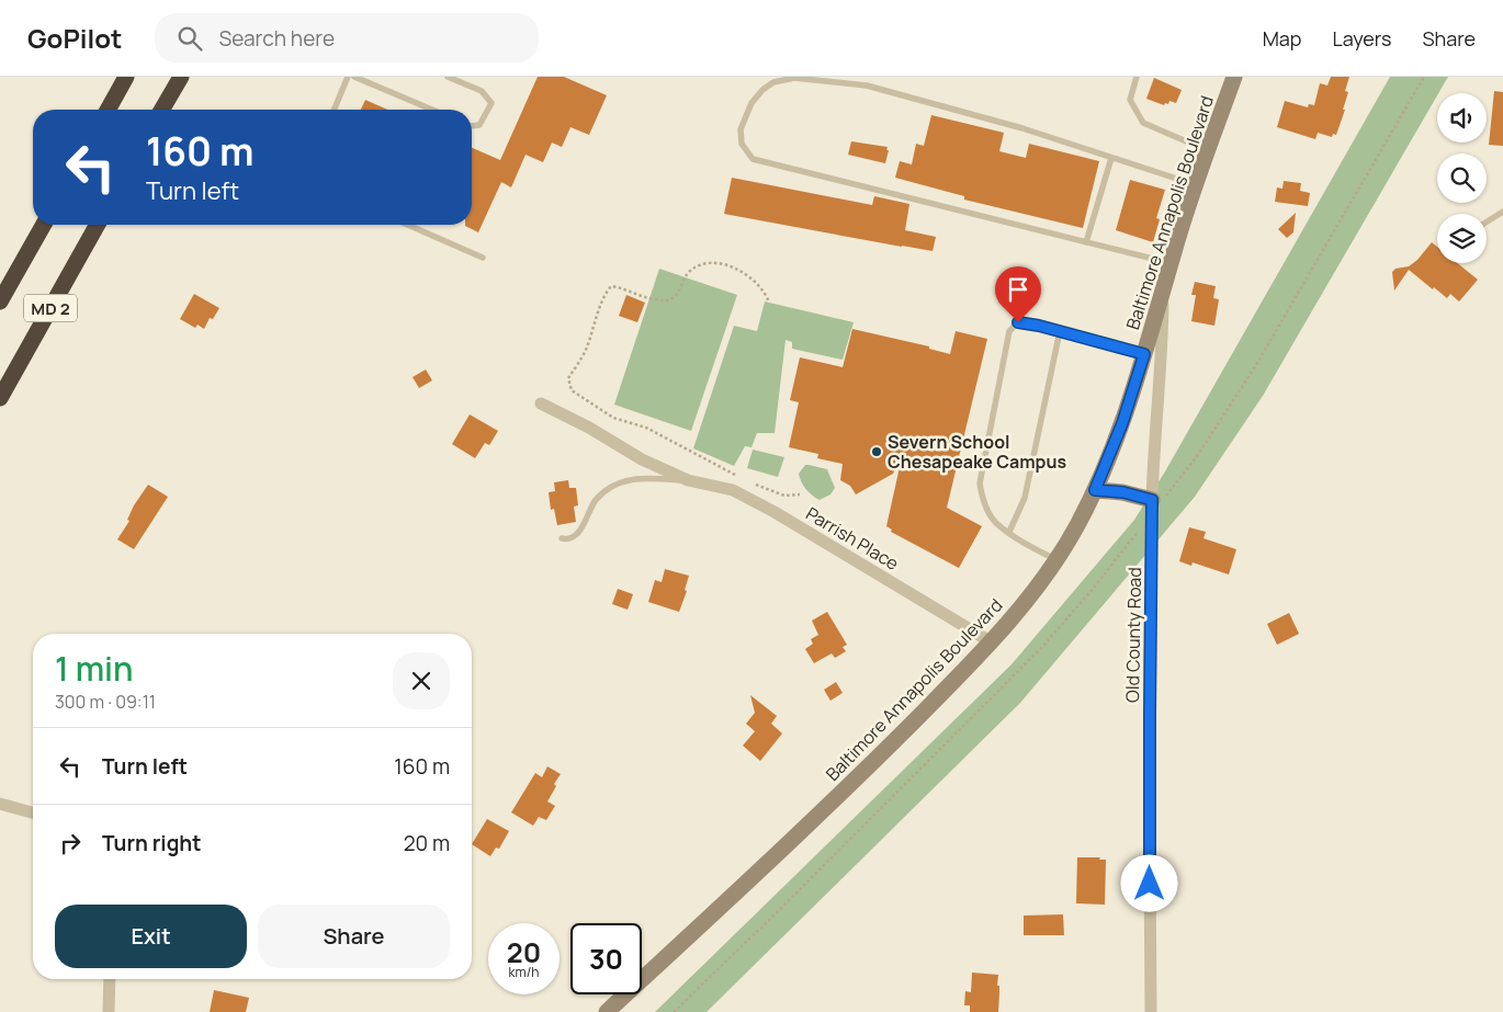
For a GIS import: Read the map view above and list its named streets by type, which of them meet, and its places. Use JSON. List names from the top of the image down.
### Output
{
  "streets": {
    "highway": ["MD 2"],
    "street": ["Baltimore Annapolis Boulevard", "Parrish Place", "Old County Road"]
  },
  "crossings": [
    ["Baltimore Annapolis Boulevard", "Parrish Place"],
    ["Baltimore Annapolis Boulevard", "Old County Road"]
  ],
  "places": ["Severn School Chesapeake Campus"],
  "page": {
    "header": "GoPilot",
    "search": "Search here",
    "nav": ["Map", "Layers", "Share"],
    "turn": ["160 m", "Turn left"],
    "heading": ["1 min", "300 m · 09:11"],
    "list": [
      {
        "name": "Turn left",
        "value": "160 m"
      },
      {
        "name": "Turn right",
        "value": "20 m"
      }
    ],
    "buttons": ["Exit", "Share"],
    "speed": "20 km/h",
    "limit": "30"
  }
}
